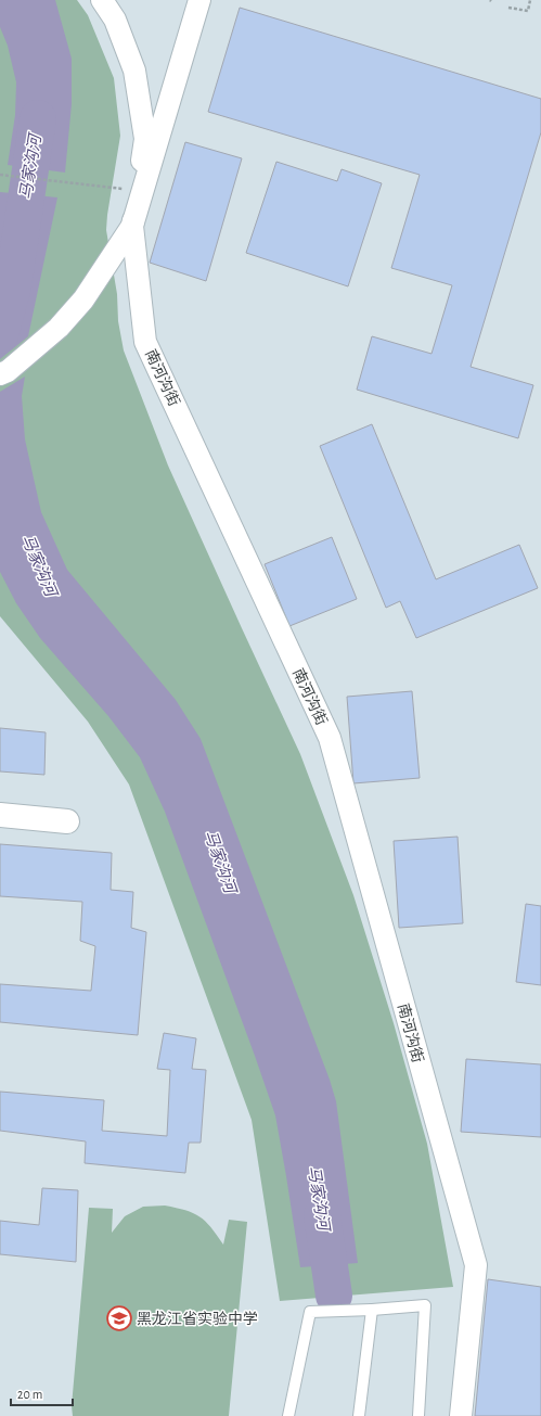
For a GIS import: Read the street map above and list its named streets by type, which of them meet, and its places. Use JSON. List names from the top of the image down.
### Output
{
  "streets": {
    "street": ["南河沟街"]
  },
  "water": ["马家沟河"],
  "places": {
    "school or university": ["黑龙江省实验中学"]
  },
  "scale_bar": "20 m"
}
